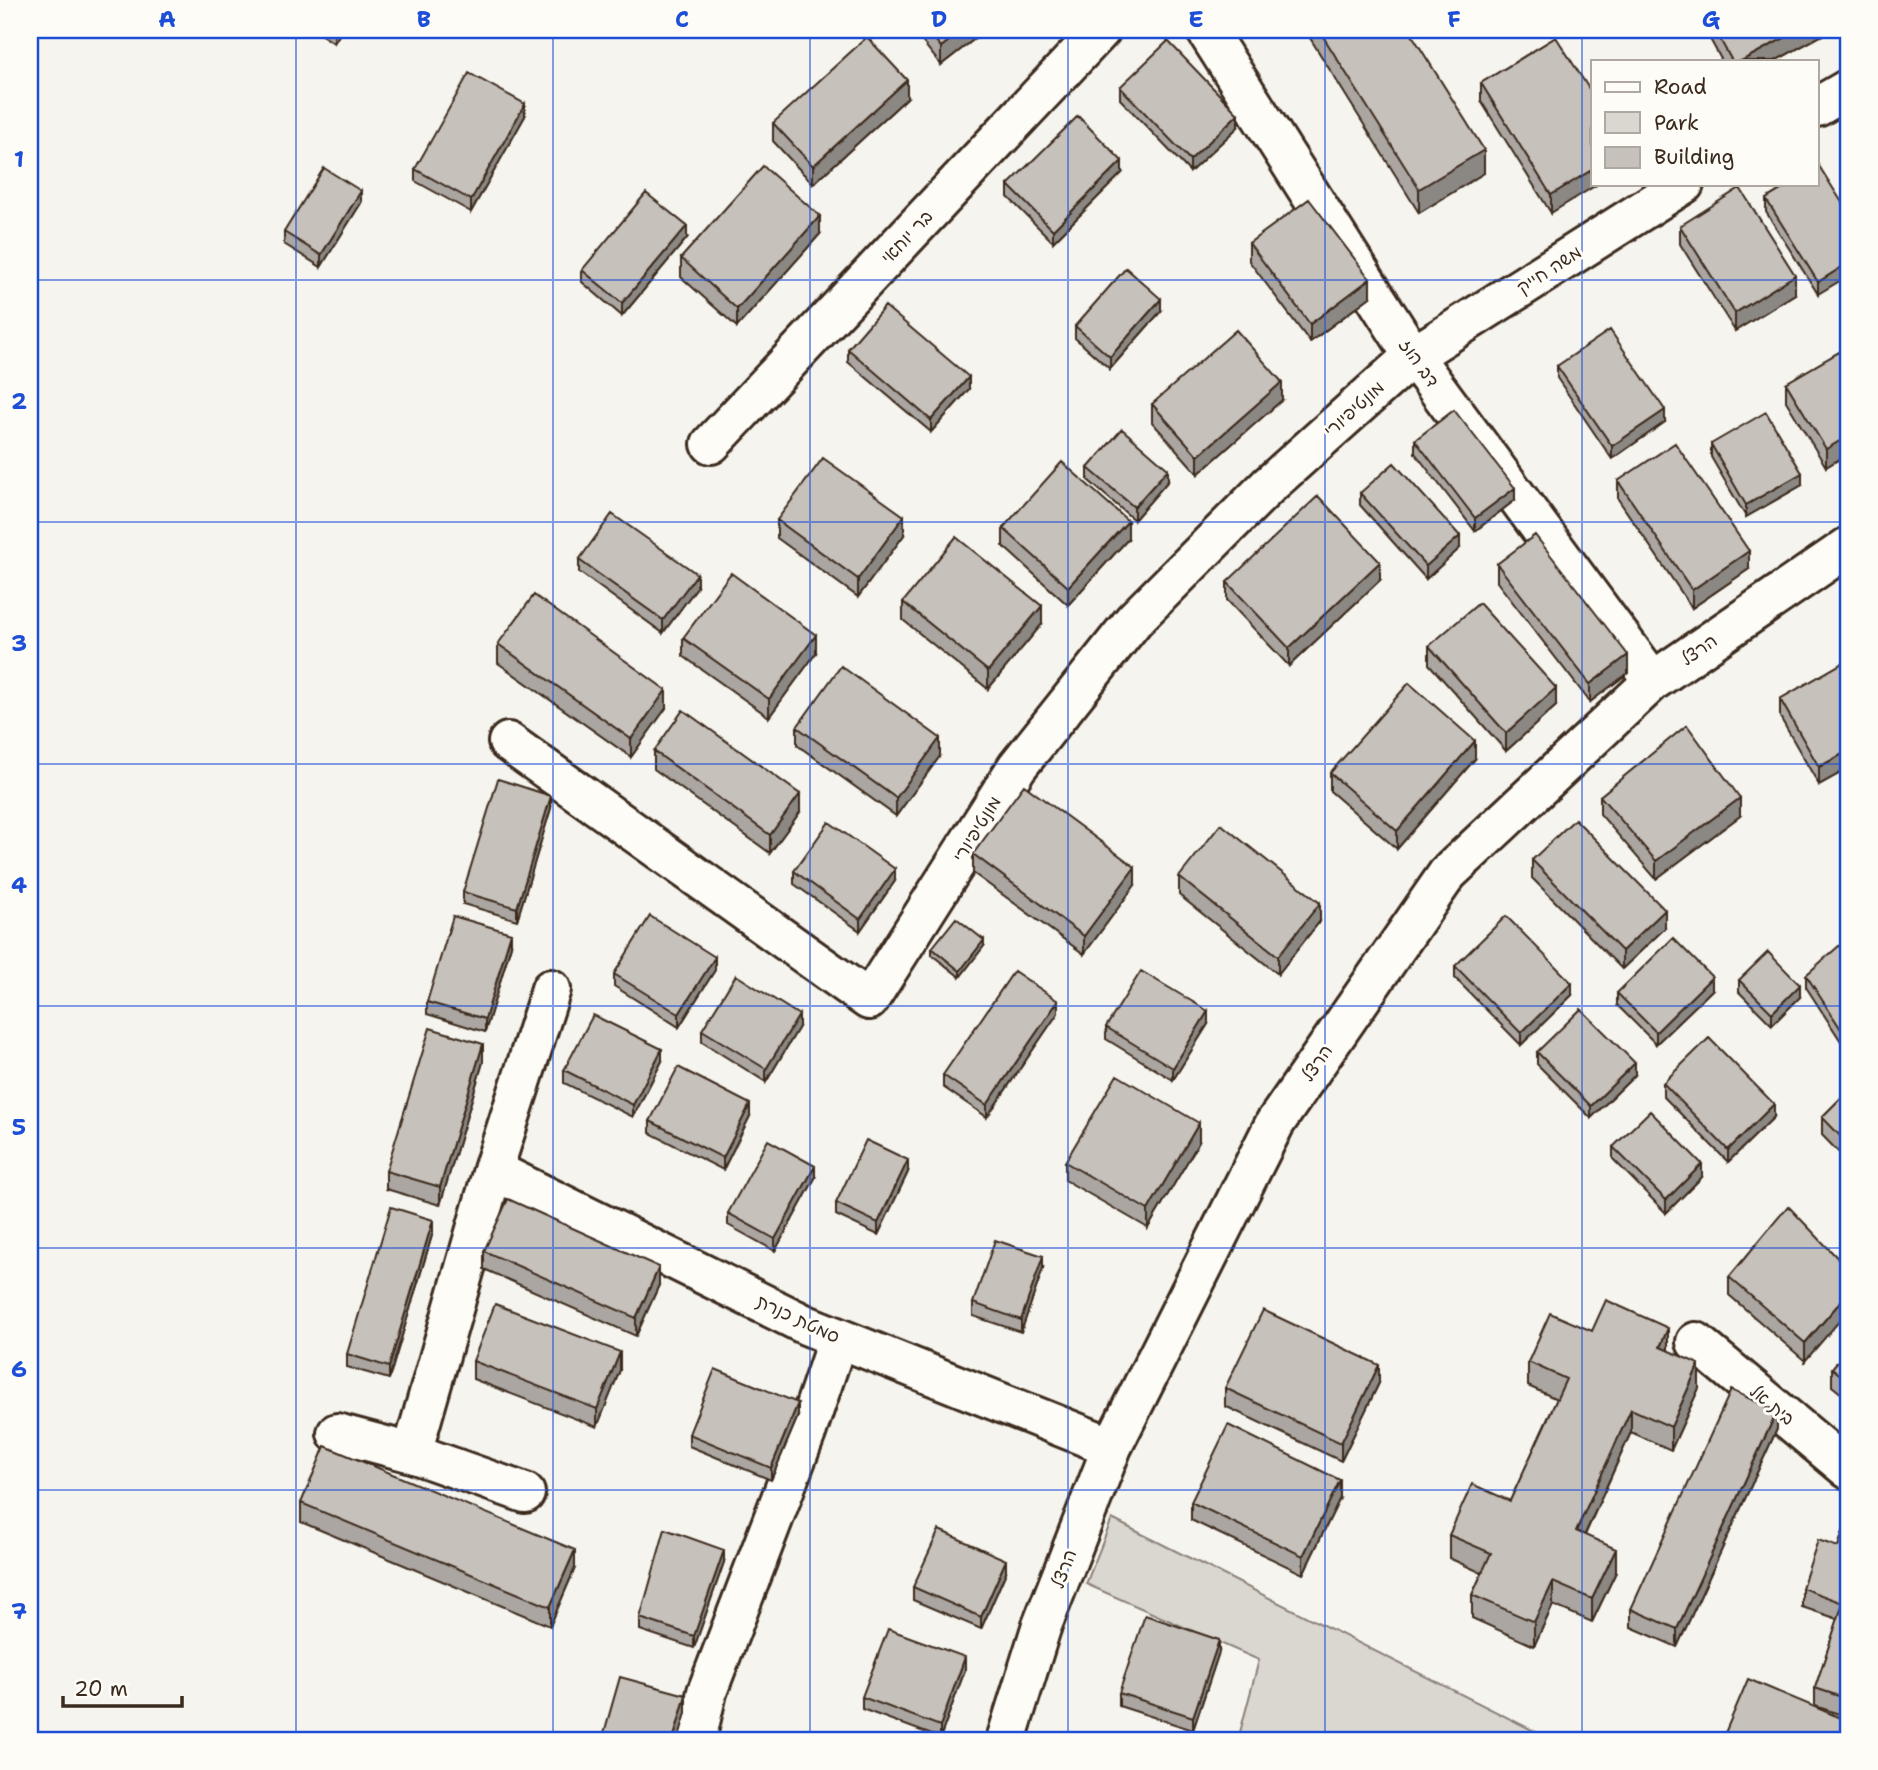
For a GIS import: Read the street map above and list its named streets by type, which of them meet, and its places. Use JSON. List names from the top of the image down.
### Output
{
  "streets": {
    "street": [
      "בר יוחאי",
      "משה חייק",
      "דב הוז",
      "מונטיפיורי",
      "הרצל",
      "סמטת כנרת",
      "בית אל"
    ]
  },
  "crossings": [
    ["משה חייק", "דב הוז"],
    ["משה חייק", "מונטיפיורי"],
    ["דב הוז", "מונטיפיורי"],
    ["דב הוז", "הרצל"],
    ["הרצל", "סמטת כנרת"]
  ],
  "legend": ["Road", "Park", "Building"],
  "scale_bar": "20 m",
  "grid": {
    "columns": [
      "A",
      "B",
      "C",
      "D",
      "E",
      "F",
      "G"
    ],
    "rows": [
      "1",
      "2",
      "3",
      "4",
      "5",
      "6",
      "7"
    ]
  }
}
